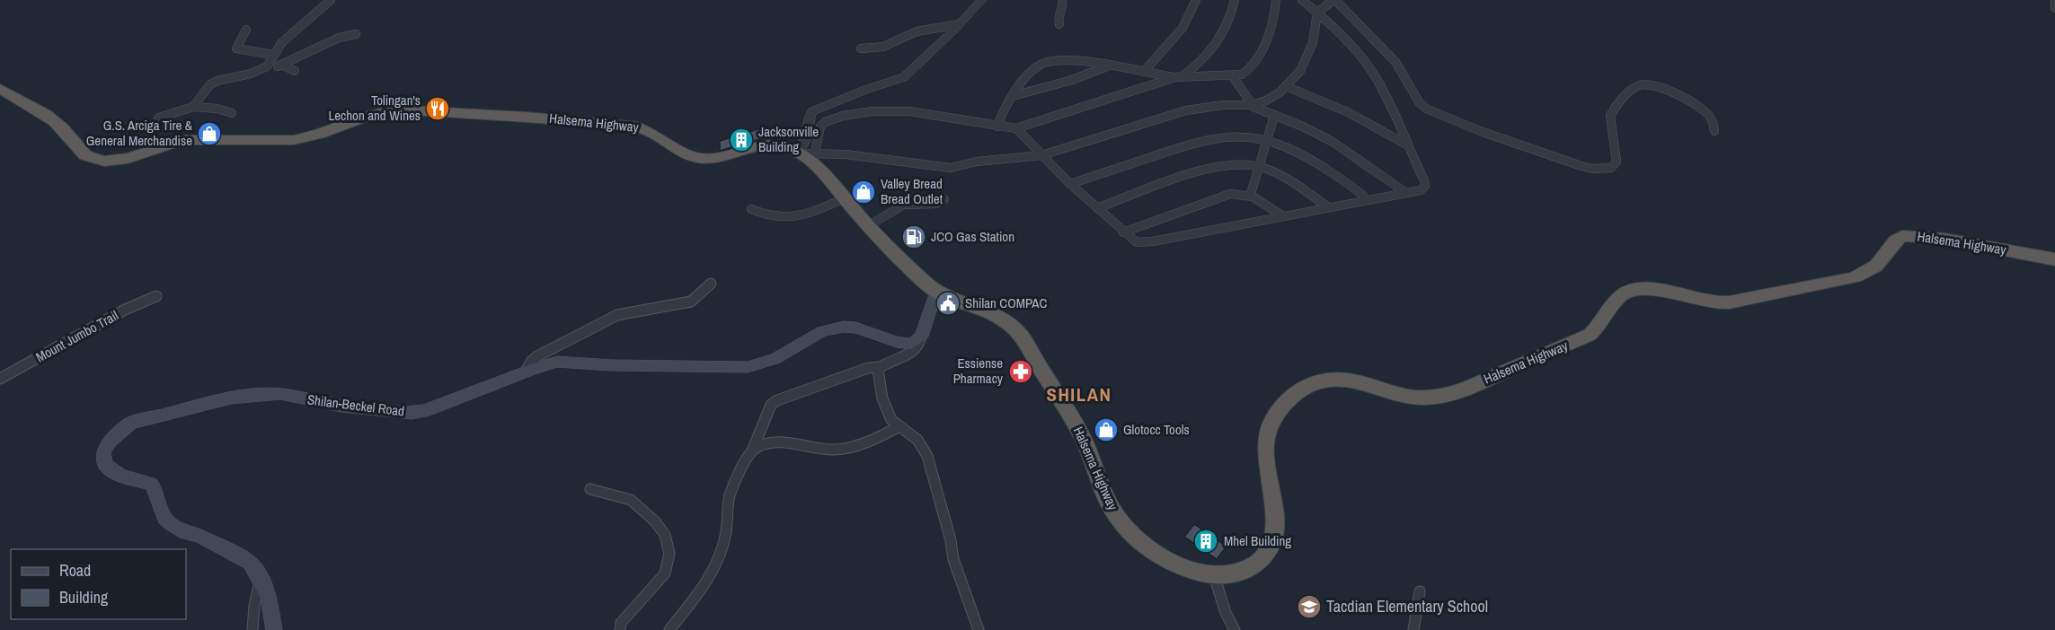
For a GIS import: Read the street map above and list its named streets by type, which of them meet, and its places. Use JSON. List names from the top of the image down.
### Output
{
  "streets": {
    "highway": ["Halsema Highway"],
    "main road": ["Shilan-Beckel Road"],
    "street": ["Mount Jumbo Trail"]
  },
  "districts": ["SHILAN"],
  "places": {
    "restaurant": ["Tolingan's Lechon and Wines"],
    "shop": ["G.S. Arciga Tire & General Merchandise", "Valley Bread Bread Outlet", "Glotocc Tools"],
    "building": ["Jacksonville Building", "Mhel Building"],
    "fuel station": ["JCO Gas Station"],
    "public building": ["Shilan COMPAC"],
    "pharmacy": ["Essiense Pharmacy"],
    "school or university": ["Tacdian Elementary School"]
  },
  "legend": ["Road", "Building"]
}
